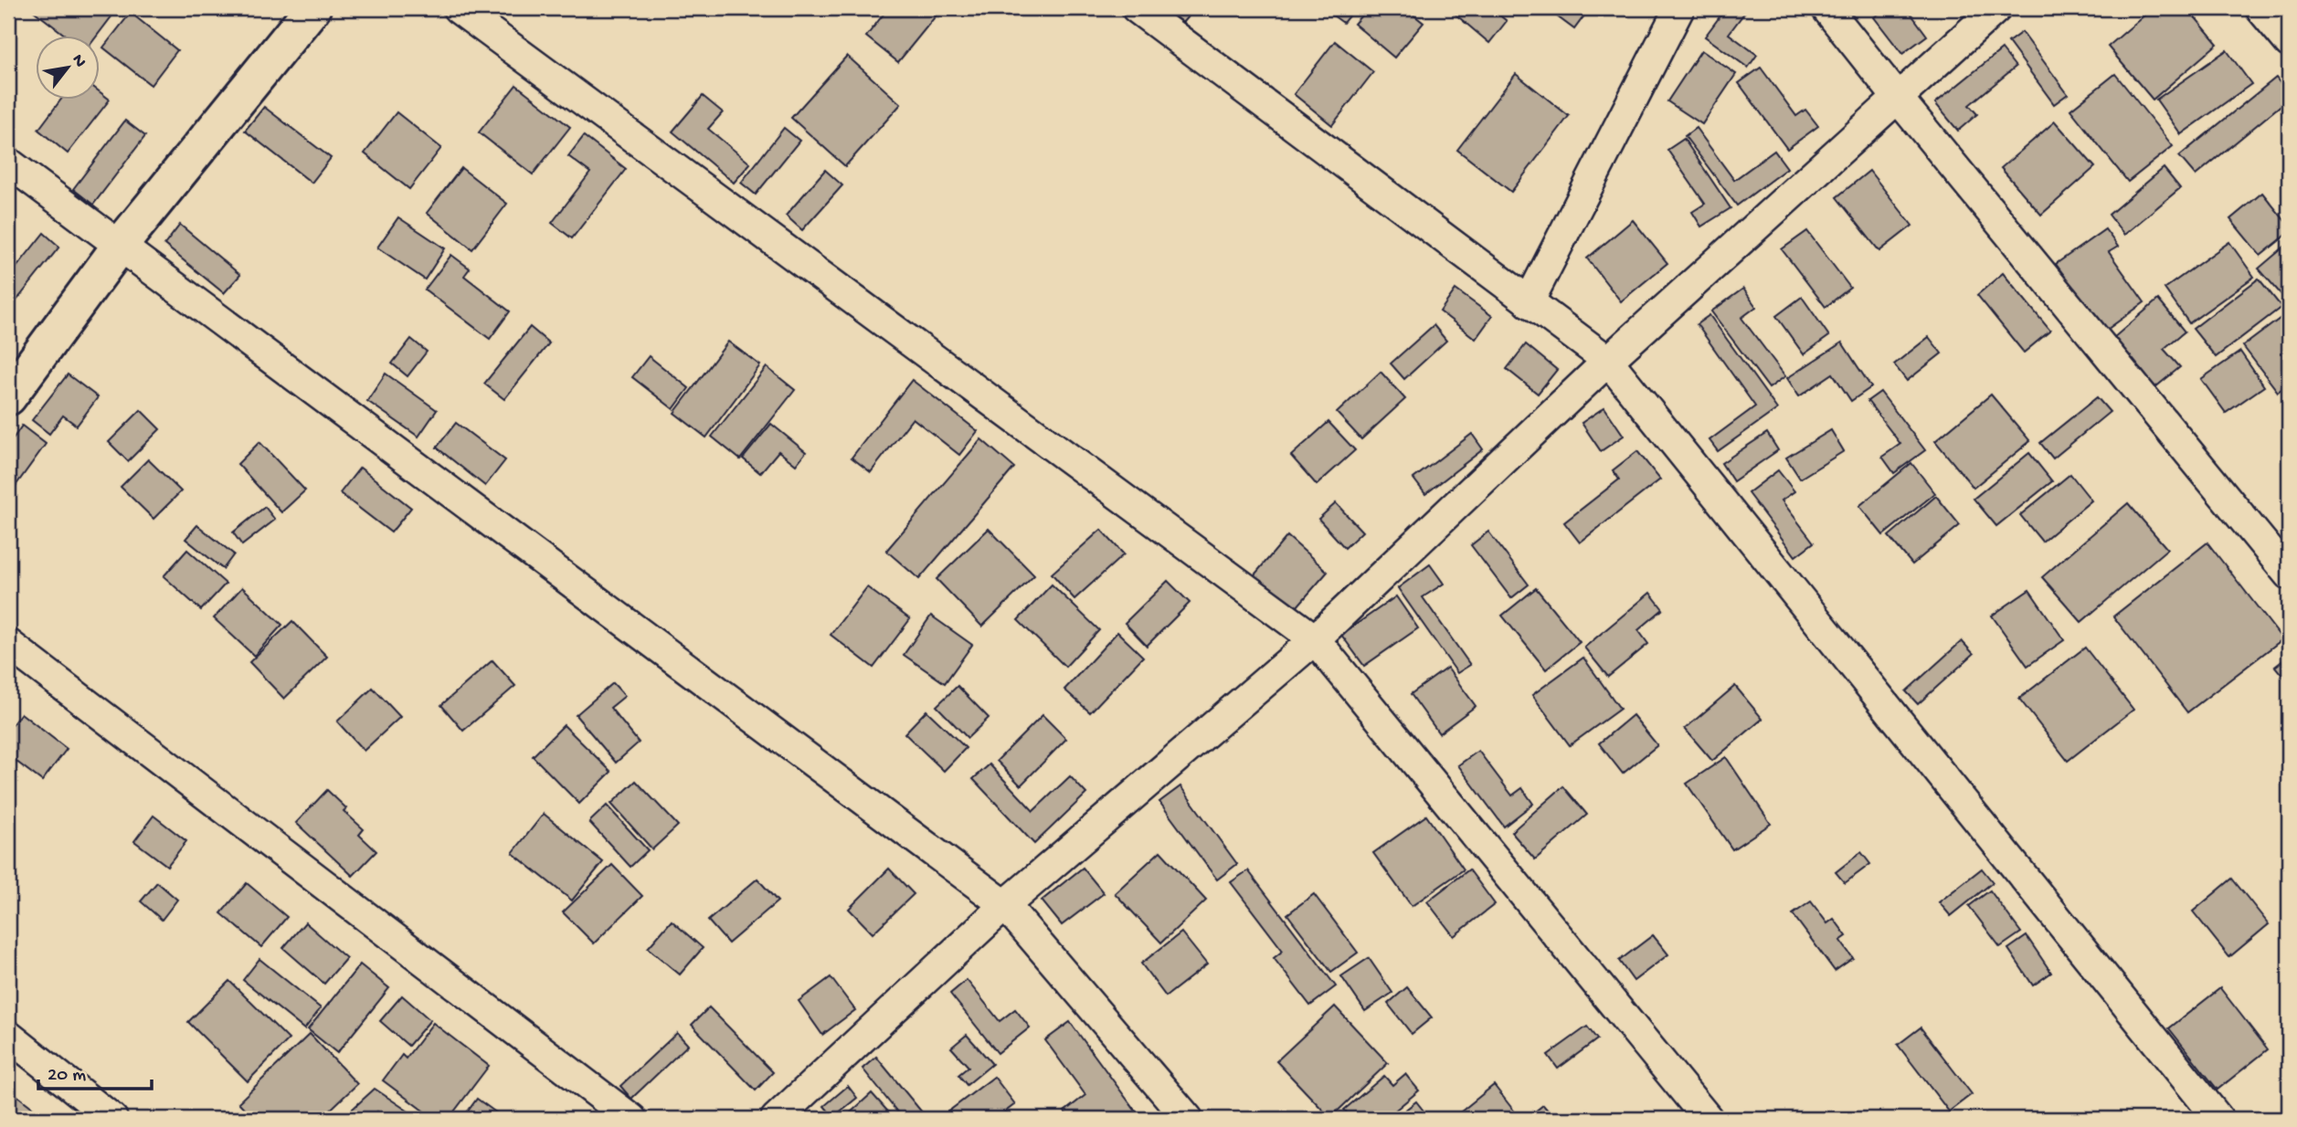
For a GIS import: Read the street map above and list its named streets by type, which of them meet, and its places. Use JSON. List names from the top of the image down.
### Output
{
  "scale_bar": "20 m",
  "north": "top right"
}
